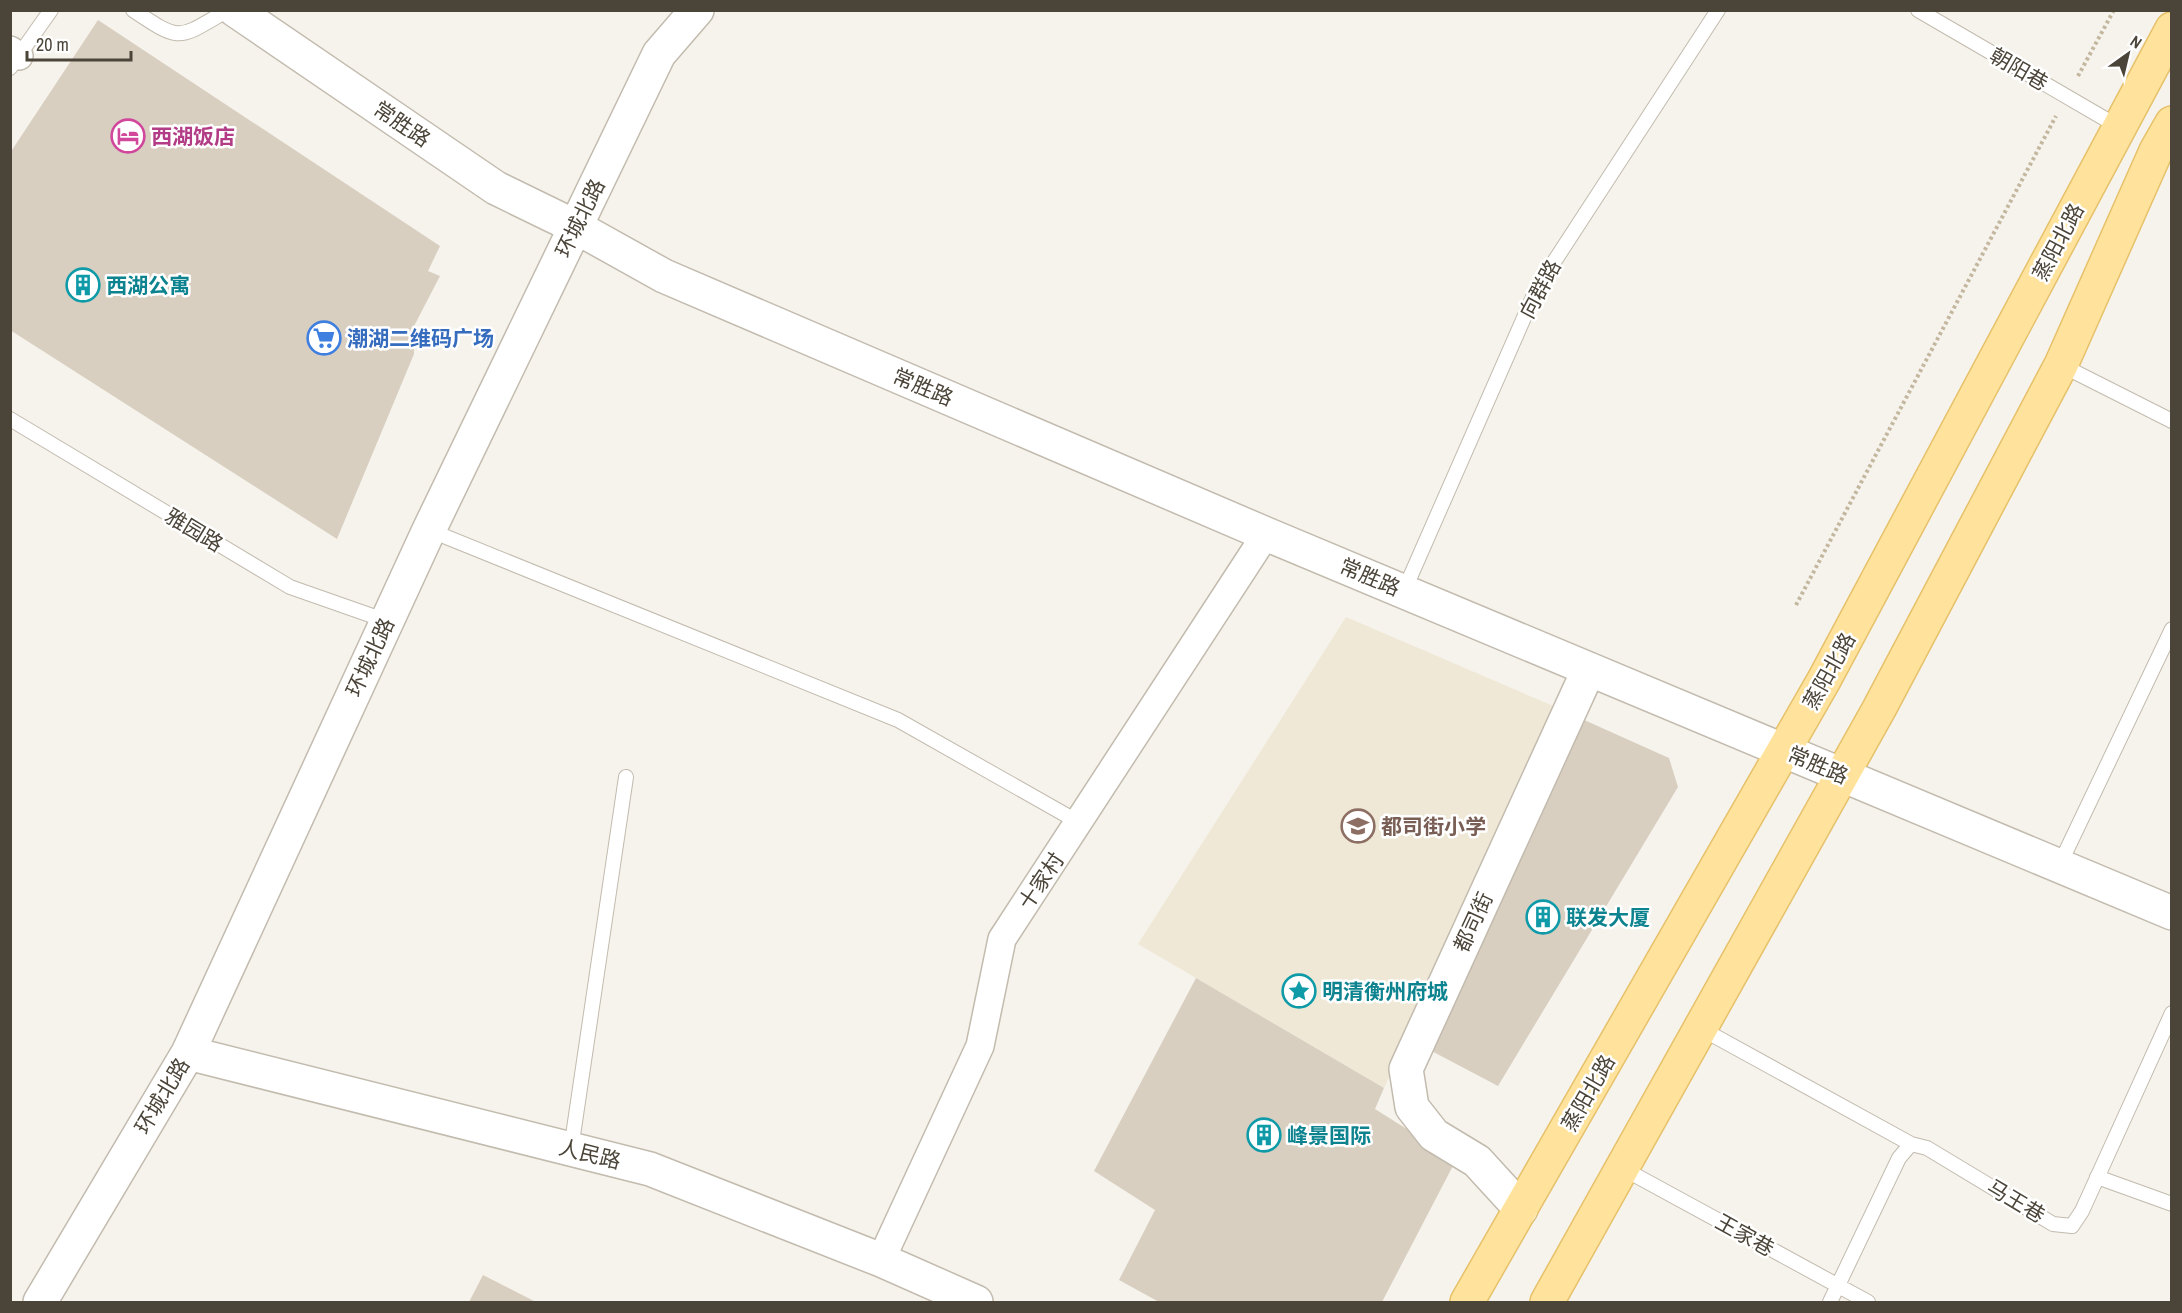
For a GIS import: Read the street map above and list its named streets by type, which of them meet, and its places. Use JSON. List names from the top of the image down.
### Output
{
  "streets": {
    "main road": ["蒸阳北路"],
    "street": [
      "常胜路",
      "环城北路",
      "十家村",
      "都司街",
      "人民路"
    ],
    "lane": [
      "朝阳巷",
      "向群路",
      "雅园路",
      "马王巷",
      "王家巷"
    ]
  },
  "crossings": [
    ["朝阳巷", "蒸阳北路"],
    ["常胜路", "环城北路"],
    ["常胜路", "蒸阳北路"],
    ["常胜路", "向群路"],
    ["常胜路", "十家村"],
    ["常胜路", "都司街"],
    ["环城北路", "雅园路"],
    ["环城北路", "人民路"],
    ["蒸阳北路", "都司街"],
    ["十家村", "人民路"]
  ],
  "places": {
    "hotel": ["西湖饭店"],
    "building": ["西湖公寓", "联发大厦", "峰景国际"],
    "supermarket": ["潮湖二维码广场"],
    "school or university": ["都司街小学"],
    "place": ["明清衡州府城"]
  },
  "scale_bar": "20 m",
  "north": "top right"
}
